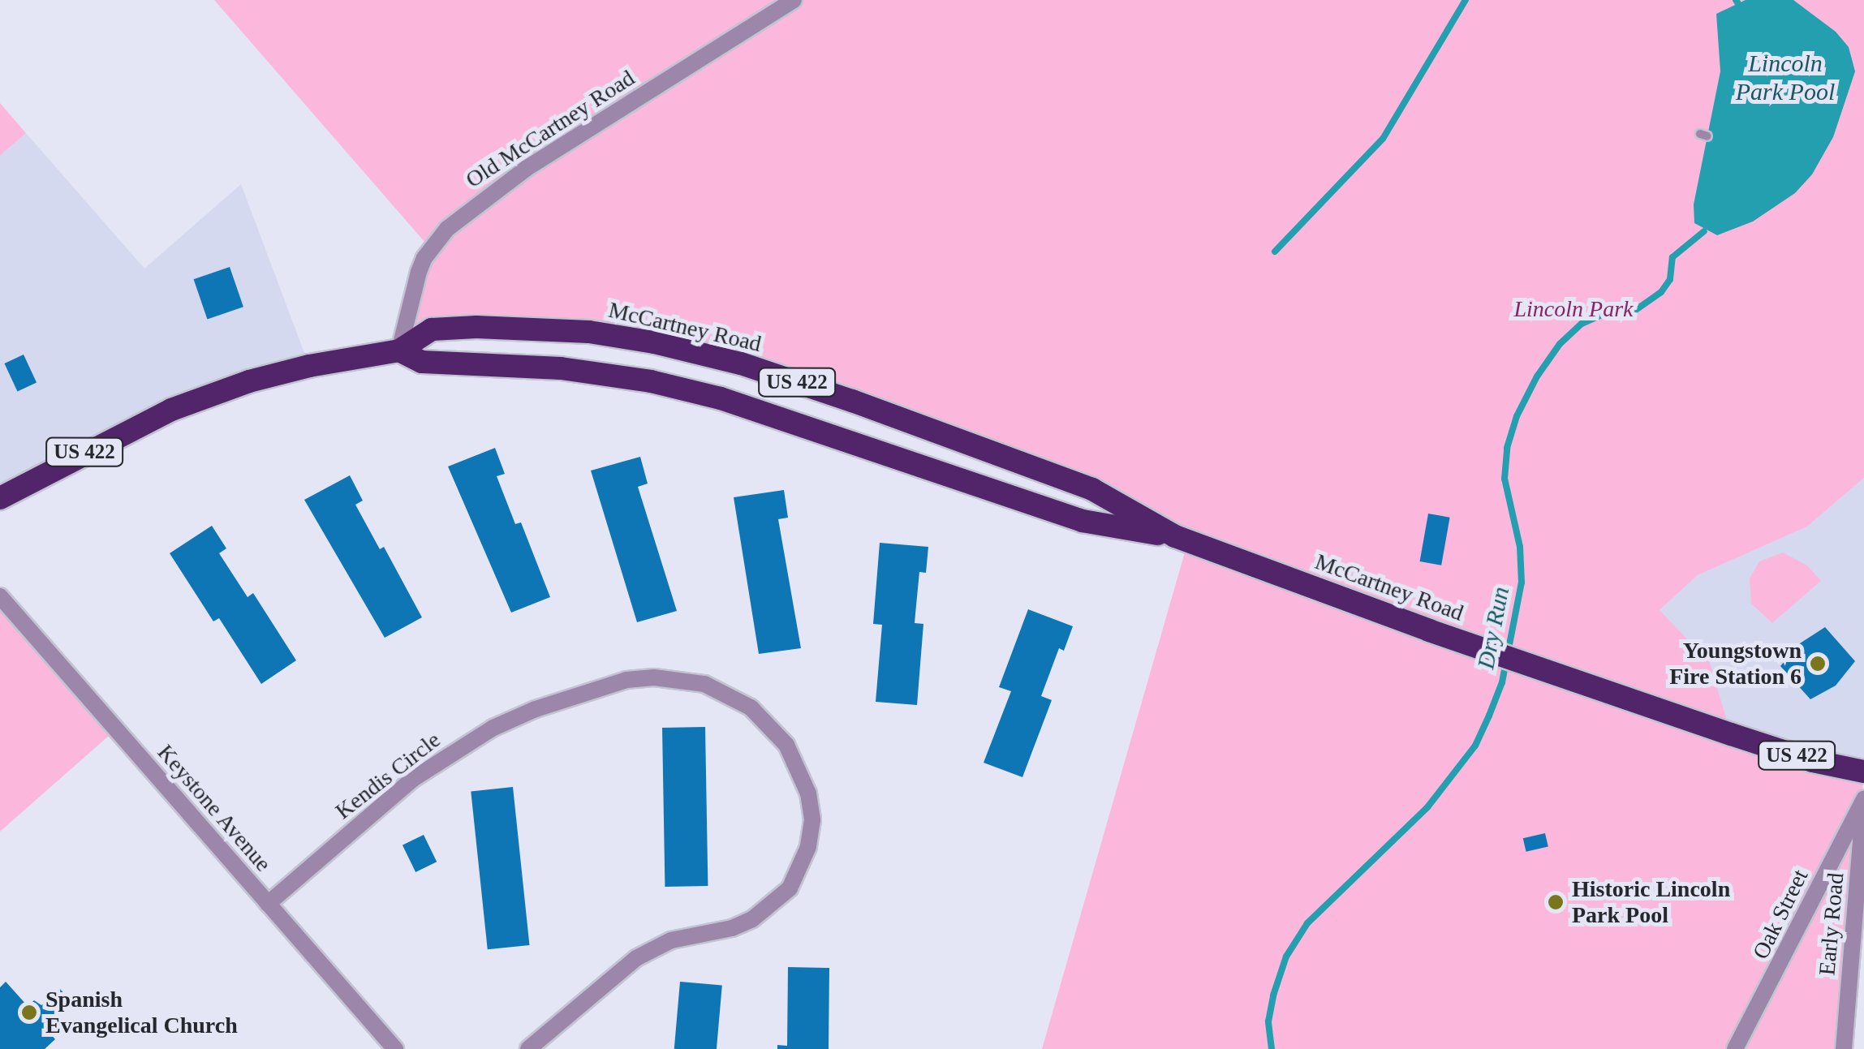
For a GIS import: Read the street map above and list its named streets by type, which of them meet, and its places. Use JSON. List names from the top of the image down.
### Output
{
  "streets": {
    "highway": ["McCartney Road", "US 422"],
    "street": [
      "Old McCartney Road",
      "Kendis Circle",
      "Keystone Avenue",
      "Oak Street",
      "Early Road"
    ]
  },
  "crossings": [
    ["Old McCartney Road", "McCartney Road"],
    ["Kendis Circle", "Keystone Avenue"],
    ["Oak Street", "Early Road"]
  ],
  "water": ["Lincoln Park Pool", "Dry Run"],
  "parks": ["Lincoln Park"],
  "places": ["Youngstown Fire Station 6", "Historic Lincoln Park Pool", "Spanish Evangelical Church"]
}
